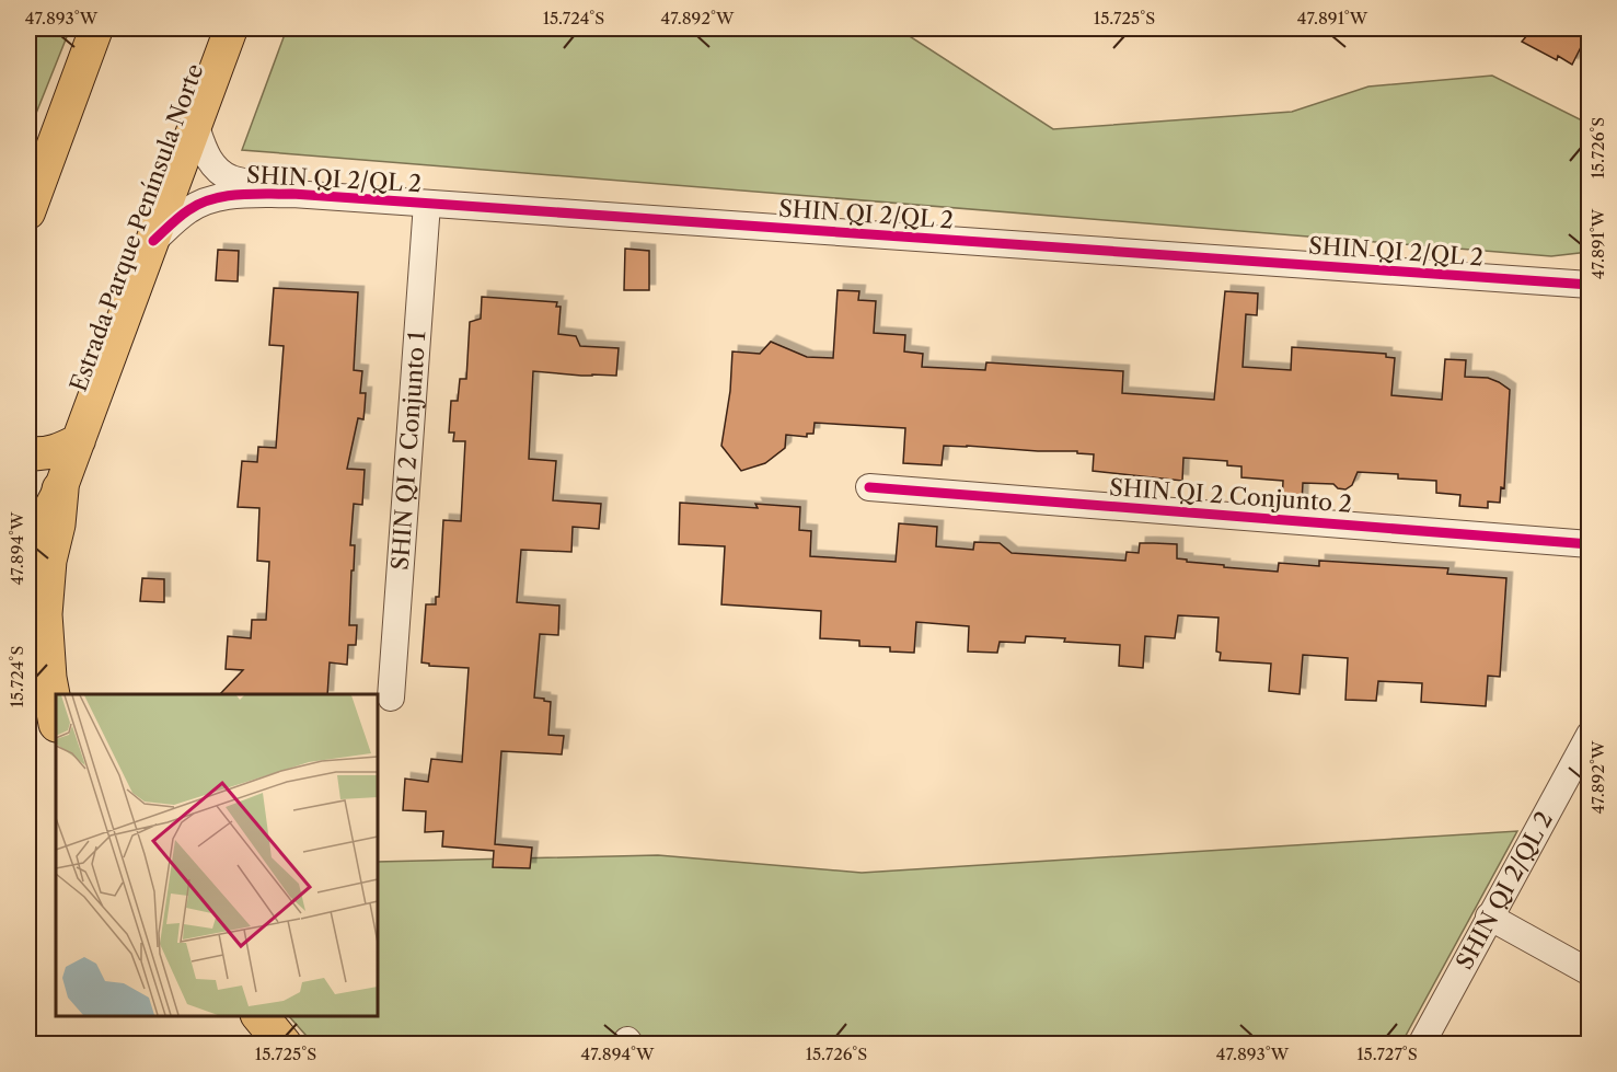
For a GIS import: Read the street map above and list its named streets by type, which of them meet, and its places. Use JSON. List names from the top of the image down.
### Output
{
  "streets": {
    "main road": ["Estrada Parque Península Norte"],
    "street": ["SHIN QI 2/QL 2", "SHIN QI 2 Conjunto 1", "SHIN QI 2 Conjunto 2"]
  },
  "crossings": [
    ["SHIN QI 2/QL 2", "Estrada Parque Península Norte"],
    ["SHIN QI 2/QL 2", "SHIN QI 2 Conjunto 1"]
  ],
  "coordinates": [
    "47.893°W",
    "15.724°S",
    "47.892°W",
    "15.725°S",
    "47.891°W",
    "15.726°S",
    "47.894°W",
    "15.727°S"
  ]
}
